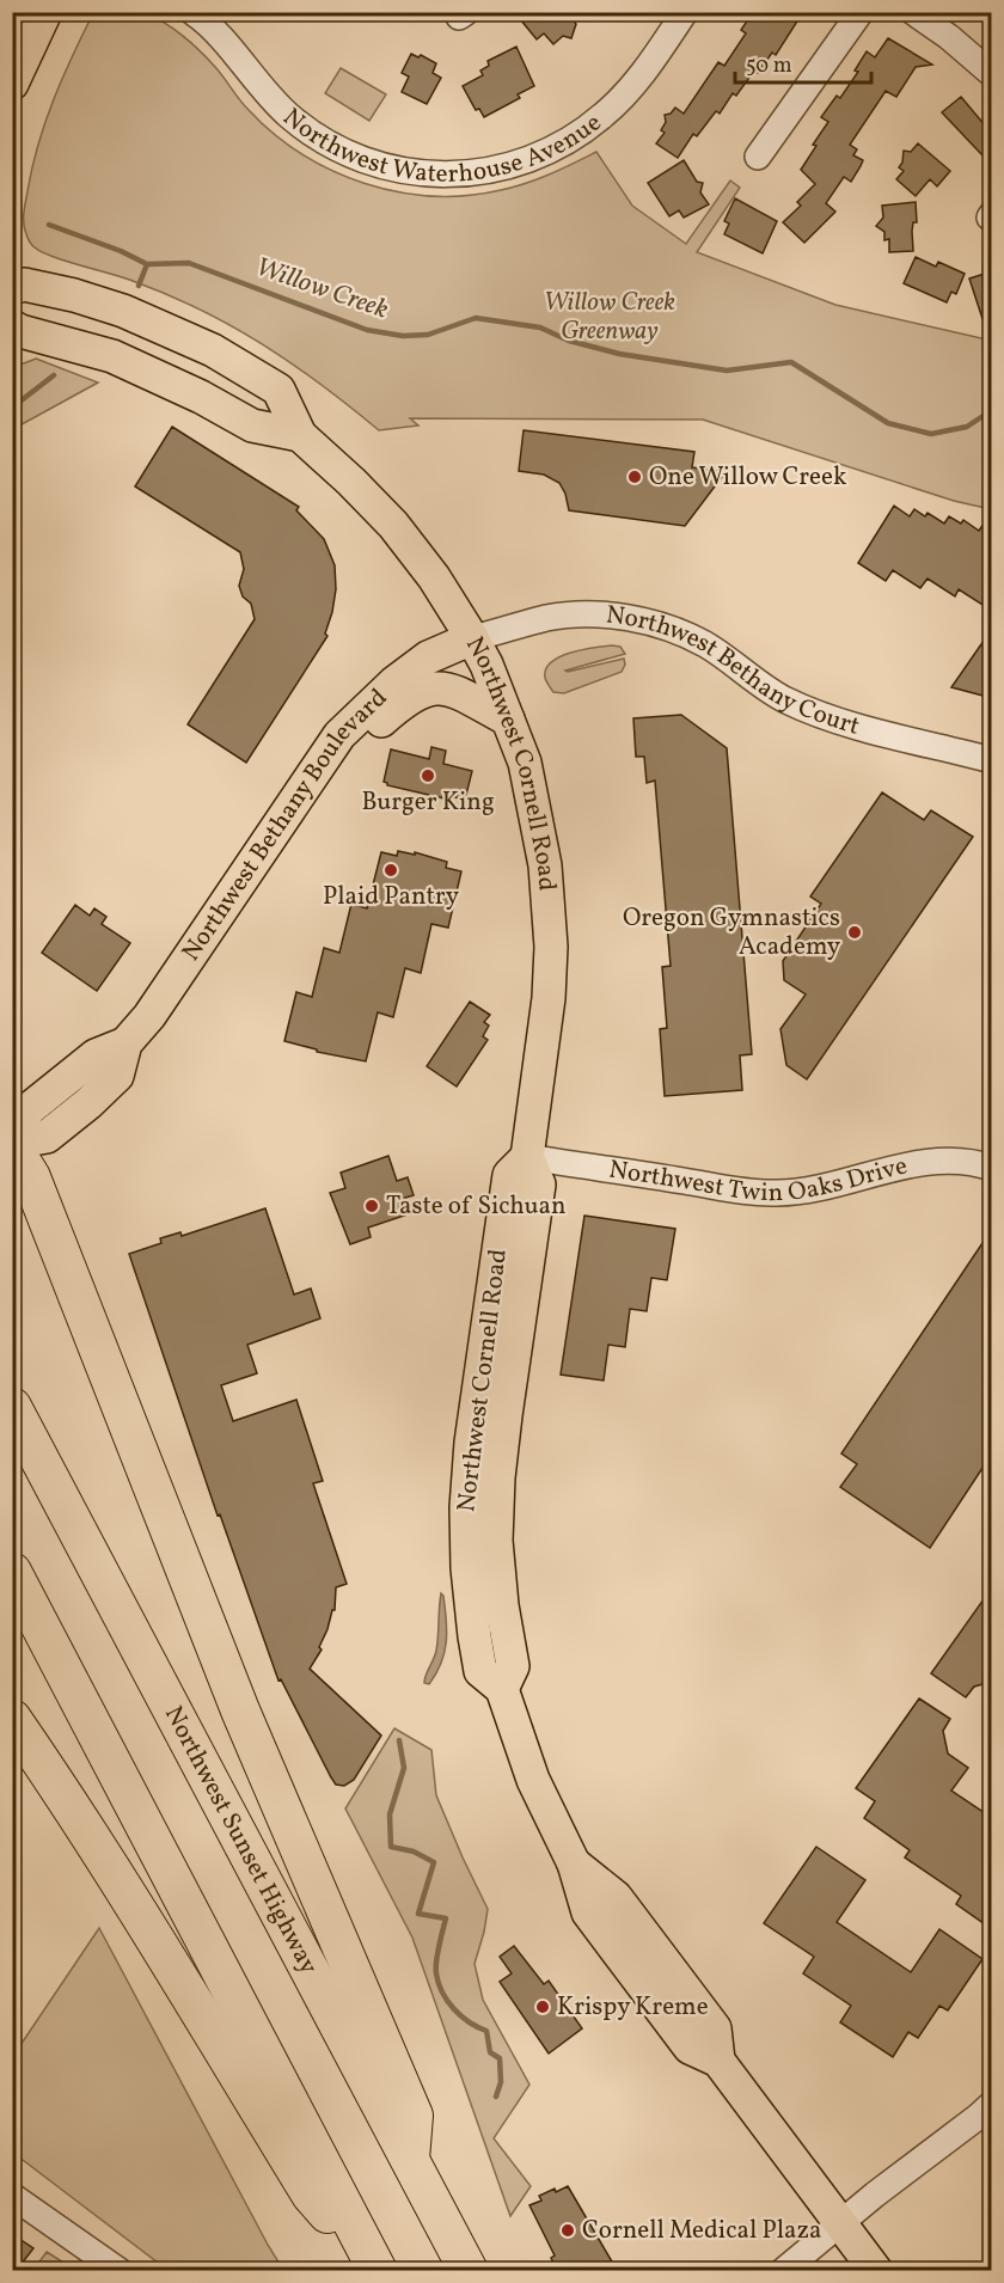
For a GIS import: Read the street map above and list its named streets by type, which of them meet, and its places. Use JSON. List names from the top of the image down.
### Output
{
  "streets": {
    "highway": ["Northwest Sunset Highway"],
    "main road": ["Northwest Cornell Road", "Northwest Bethany Boulevard"],
    "street": ["Northwest Waterhouse Avenue", "Northwest Bethany Court", "Northwest Twin Oaks Drive"]
  },
  "crossings": [
    ["Northwest Bethany Court", "Northwest Cornell Road"],
    ["Northwest Bethany Court", "Northwest Bethany Boulevard"],
    ["Northwest Cornell Road", "Northwest Bethany Boulevard"],
    ["Northwest Cornell Road", "Northwest Twin Oaks Drive"]
  ],
  "water": ["Willow Creek"],
  "parks": ["Willow Creek Greenway"],
  "places": [
    "One Willow Creek",
    "Burger King",
    "Plaid Pantry",
    "Oregon Gymnastics Academy",
    "Taste of Sichuan",
    "Krispy Kreme",
    "Cornell Medical Plaza"
  ],
  "scale_bar": "50 m"
}
